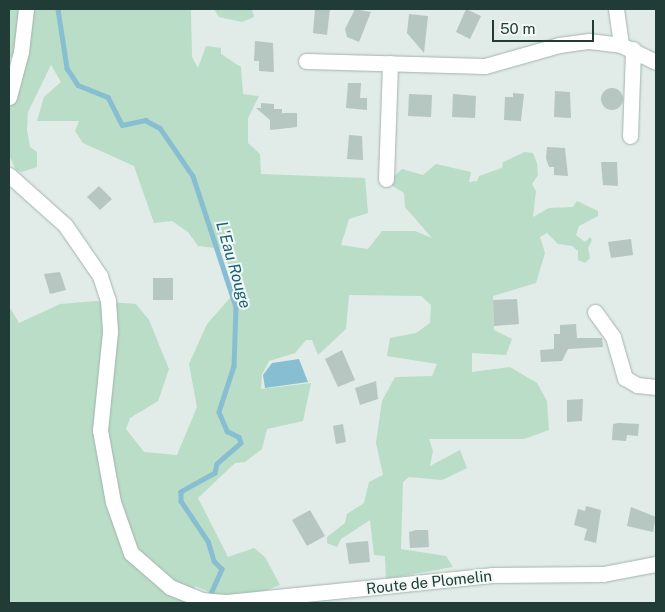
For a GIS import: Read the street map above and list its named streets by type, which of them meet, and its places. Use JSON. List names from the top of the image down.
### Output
{
  "streets": {
    "street": ["Route de Plomelin"]
  },
  "water": ["L'Eau Rouge"],
  "scale_bar": "50 m"
}
